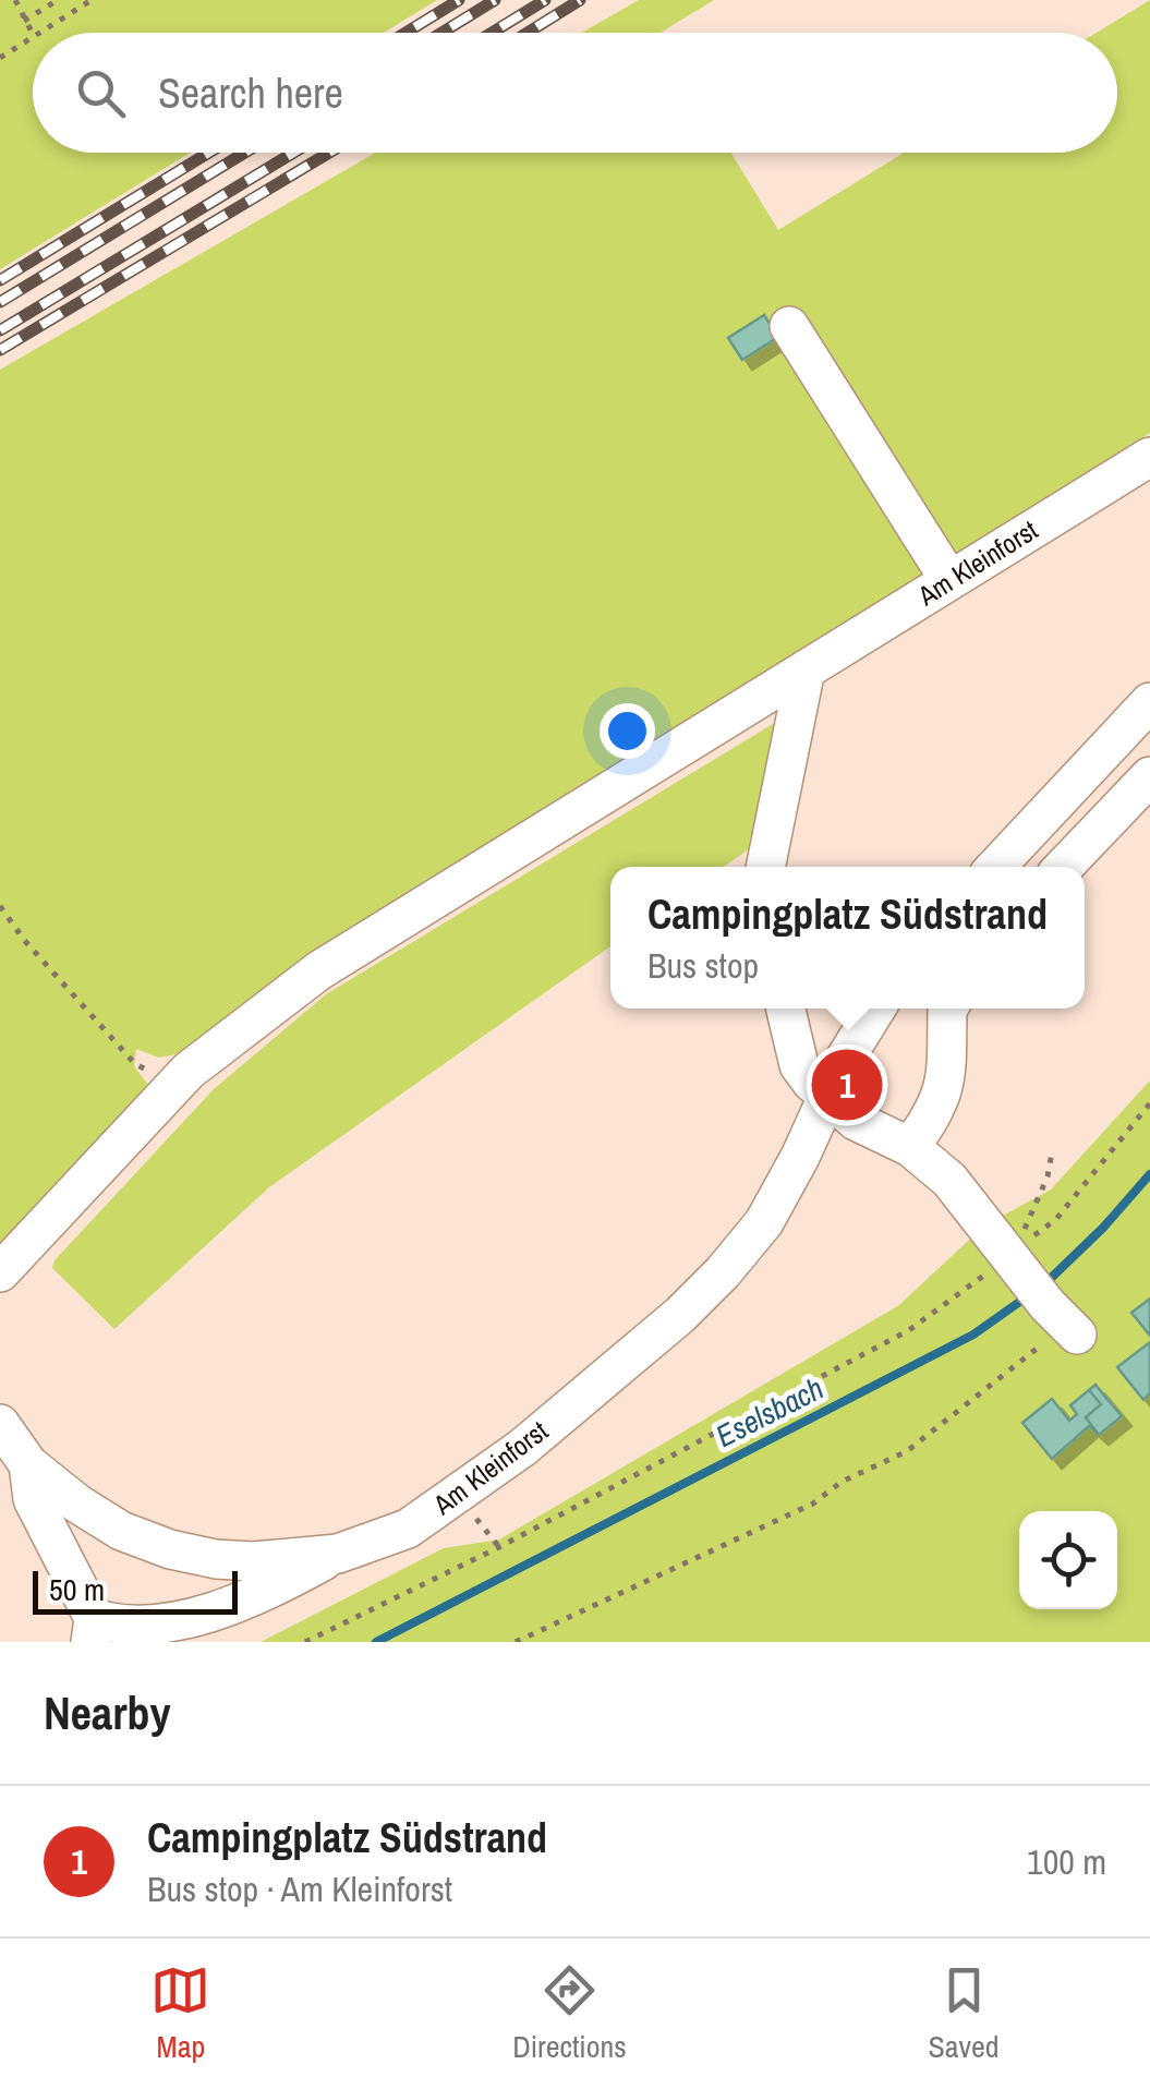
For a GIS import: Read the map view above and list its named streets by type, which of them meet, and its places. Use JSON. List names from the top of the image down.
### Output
{
  "streets": {
    "street": ["Am Kleinforst"]
  },
  "water": ["Eselsbach"],
  "scale_bar": "50 m",
  "page": {
    "search": "Search here",
    "popup": ["Campingplatz Südstrand", "Bus stop"],
    "pins": "1",
    "scale": "50 m",
    "heading": "Nearby",
    "list": [
      {
        "mark": "1",
        "name": "Campingplatz Südstrand",
        "note": "Bus stop · Am Kleinforst",
        "value": "100 m"
      }
    ],
    "nav": ["Map", "Directions", "Saved"]
  }
}
